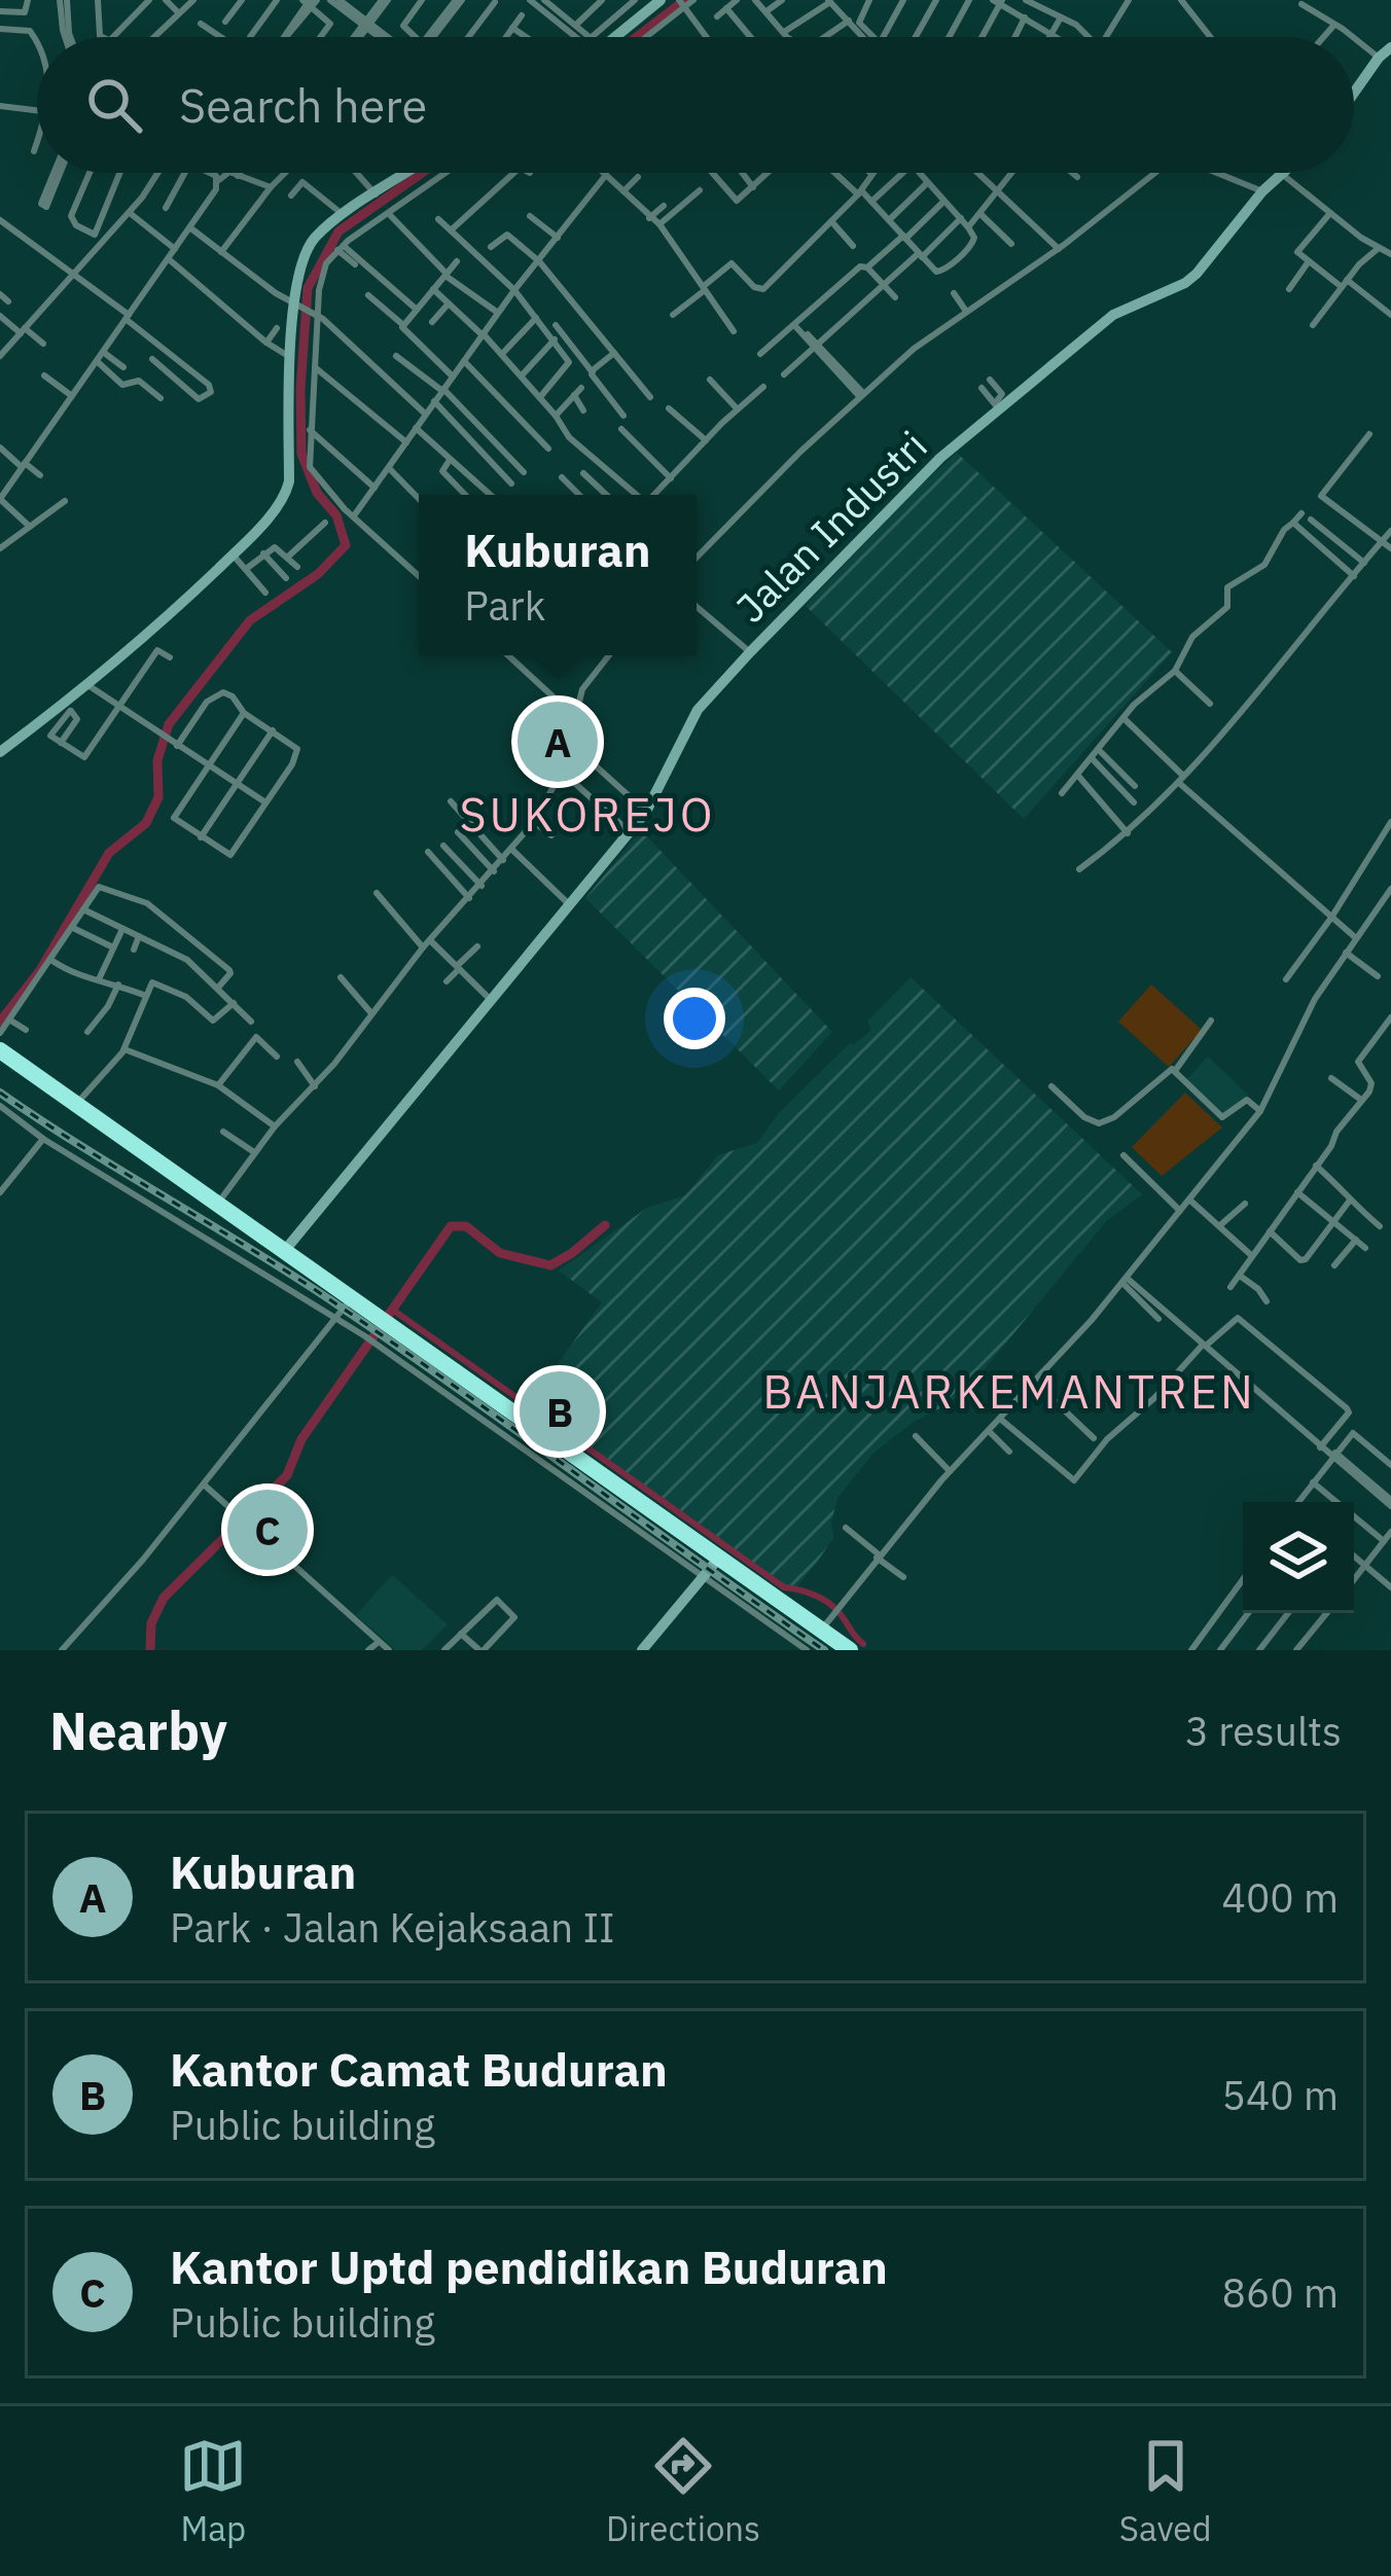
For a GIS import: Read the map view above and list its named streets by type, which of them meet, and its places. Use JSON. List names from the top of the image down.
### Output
{
  "streets": {
    "street": ["Jalan Industri"]
  },
  "districts": ["SUKOREJO", "BANJARKEMANTREN"],
  "page": {
    "search": "Search here",
    "popup": ["Kuburan", "Park"],
    "pins": ["A", "B", "C"],
    "heading": ["Nearby", "3 results"],
    "list": [
      {
        "mark": "A",
        "name": "Kuburan",
        "note": "Park · Jalan Kejaksaan II",
        "value": "400 m"
      },
      {
        "mark": "B",
        "name": "Kantor Camat Buduran",
        "note": "Public building",
        "value": "540 m"
      },
      {
        "mark": "C",
        "name": "Kantor Uptd pendidikan Buduran",
        "note": "Public building",
        "value": "860 m"
      }
    ],
    "nav": ["Map", "Directions", "Saved"]
  }
}
